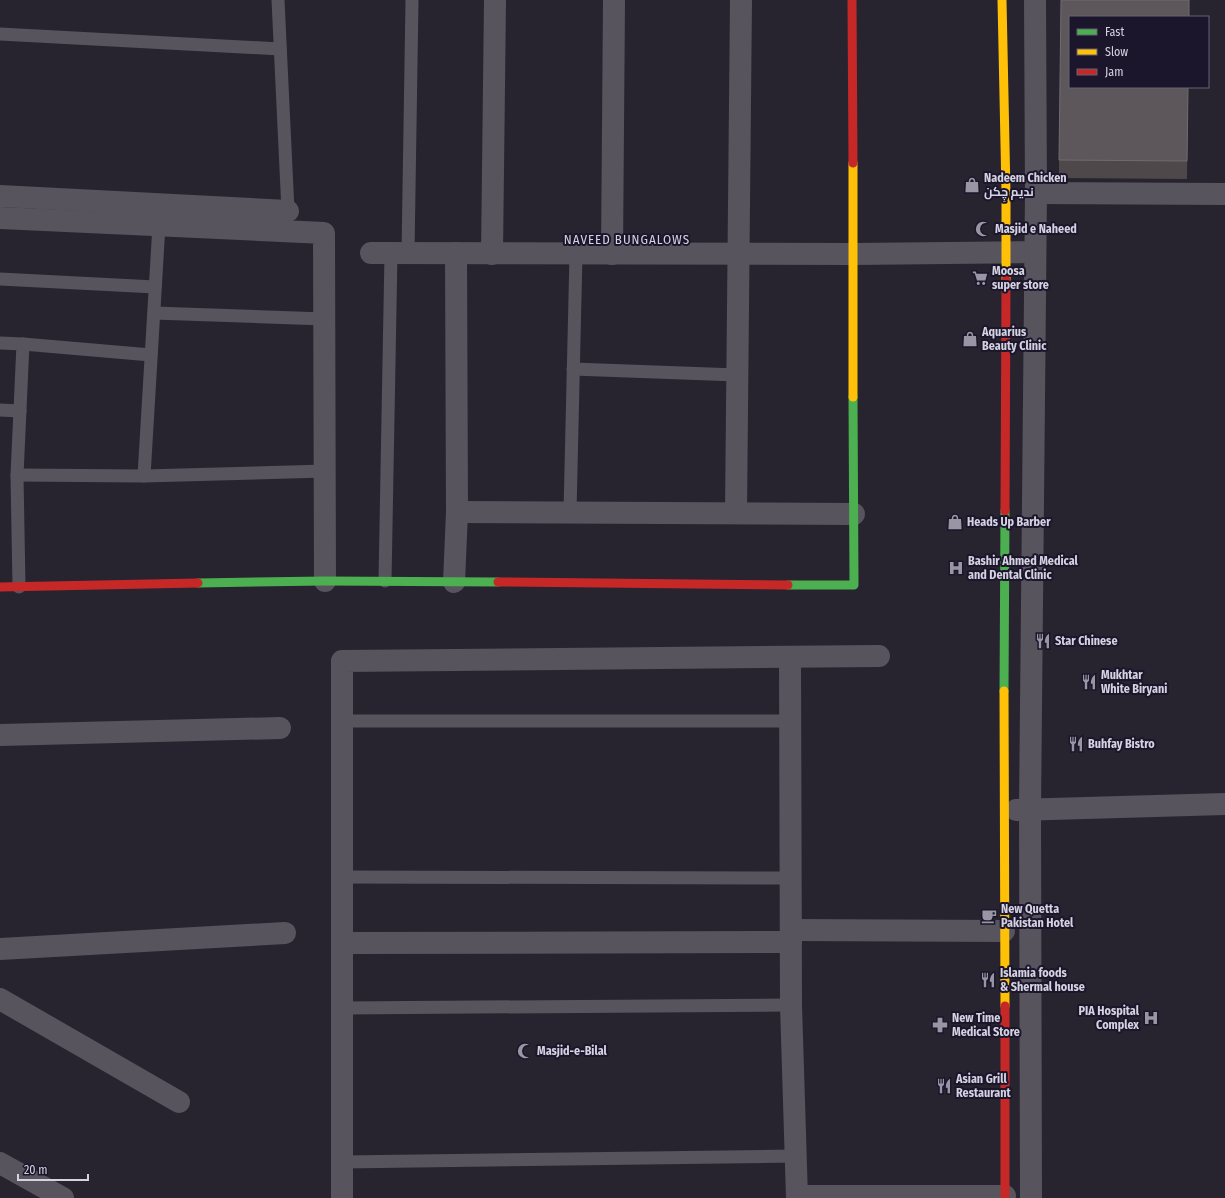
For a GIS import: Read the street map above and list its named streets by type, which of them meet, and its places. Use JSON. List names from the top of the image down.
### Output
{
  "districts": ["NAVEED BUNGALOWS"],
  "places": {
    "shop": ["Nadeem Chicken ندیم چِکن", "Aquarius Beauty Clinic", "Heads Up Barber"],
    "mosque": ["Masjid e Naheed", "Masjid-e-Bilal"],
    "supermarket": ["Moosa super store"],
    "hospital": ["Bashir Ahmed Medical and Dental Clinic", "PIA Hospital Complex"],
    "restaurant": [
      "Star Chinese",
      "Mukhtar White Biryani",
      "Buhfay Bistro",
      "Islamia foods & Shermal house",
      "Asian Grill Restaurant"
    ],
    "cafe": ["New Quetta Pakistan Hotel"],
    "pharmacy": ["New Time Medical Store"]
  },
  "legend": ["Fast", "Slow", "Jam"],
  "scale_bar": "20 m"
}
